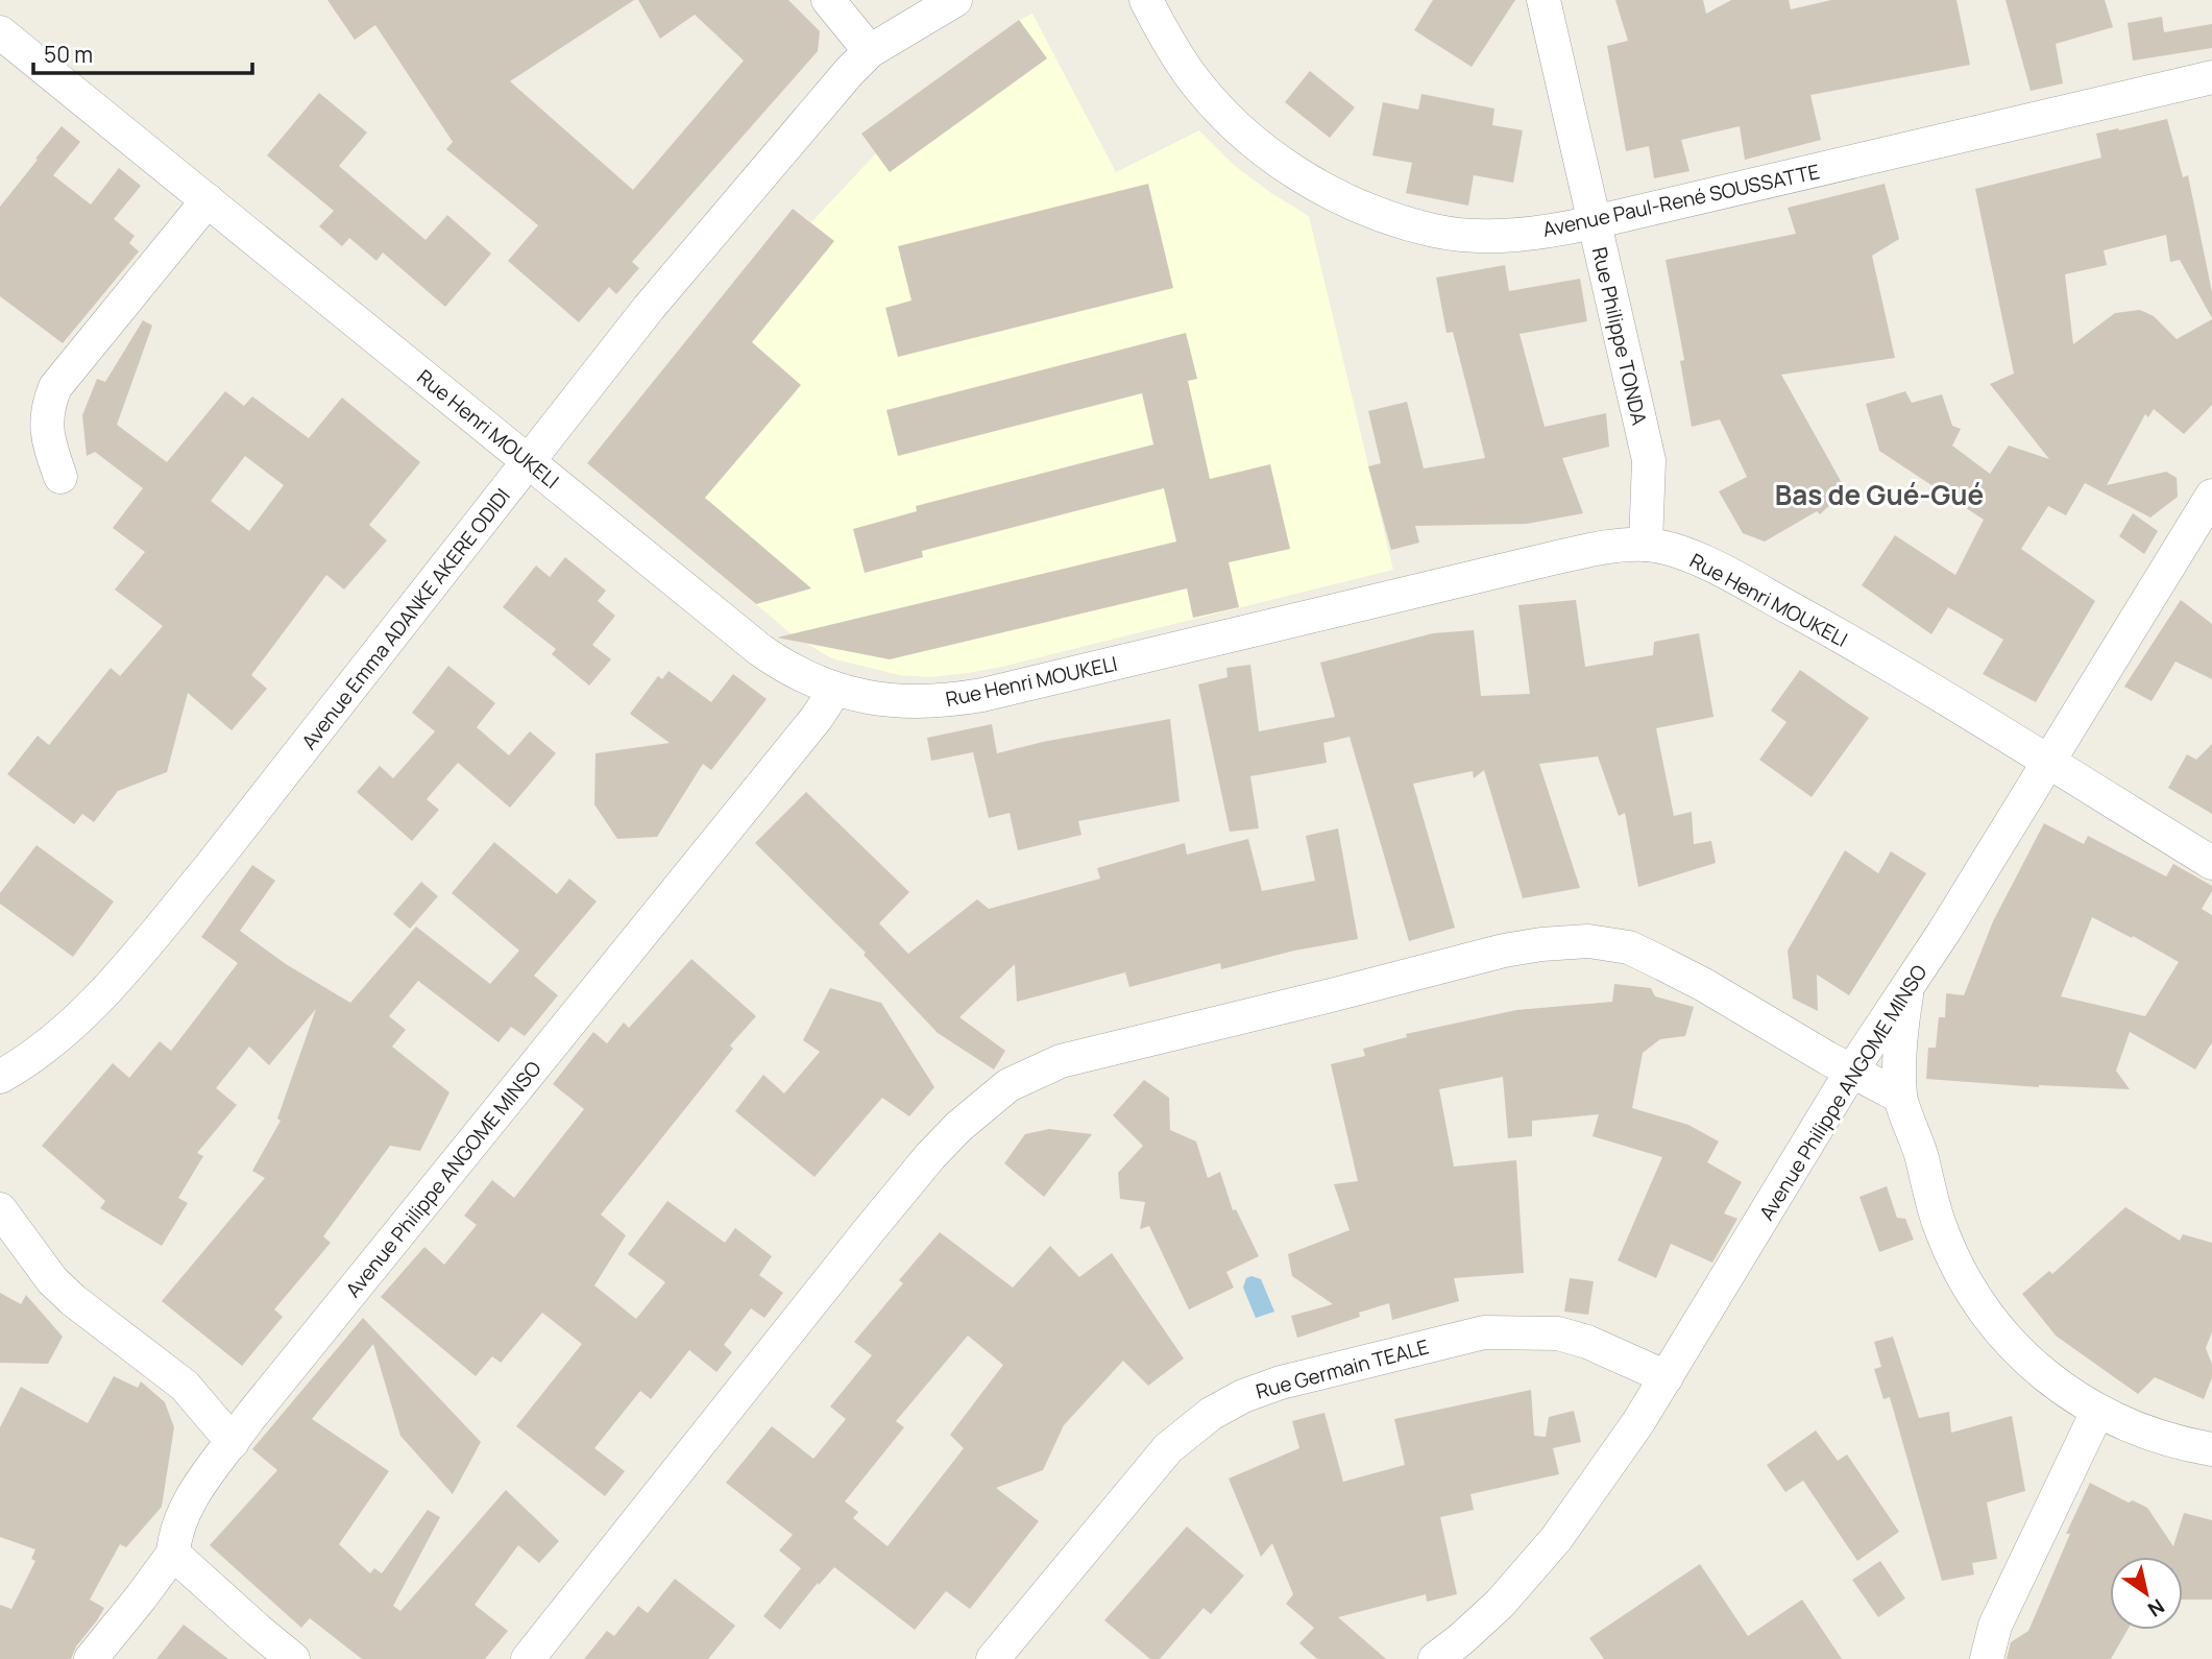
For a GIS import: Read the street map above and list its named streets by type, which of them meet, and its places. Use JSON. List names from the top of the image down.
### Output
{
  "streets": {
    "street": [
      "Avenue Paul-René SOUSSATTE",
      "Rue Philippe TONDA",
      "Rue Henri MOUKELI",
      "Avenue Emma ADANKE AKERE ODIDI",
      "Avenue Philippe ANGOME MINSO",
      "Rue Germain TEALE"
    ]
  },
  "crossings": [
    ["Avenue Paul-René SOUSSATTE", "Rue Philippe TONDA"],
    ["Rue Philippe TONDA", "Rue Henri MOUKELI"],
    ["Rue Henri MOUKELI", "Avenue Emma ADANKE AKERE ODIDI"],
    ["Rue Henri MOUKELI", "Avenue Philippe ANGOME MINSO"],
    ["Avenue Philippe ANGOME MINSO", "Rue Germain TEALE"]
  ],
  "districts": ["Bas de Gué-Gué"],
  "scale_bar": "50 m",
  "north": "bottom right"
}
